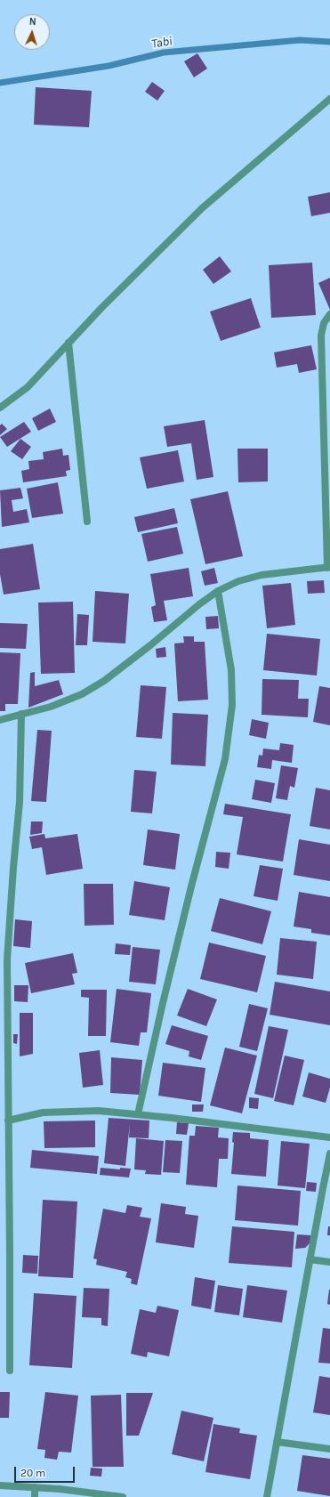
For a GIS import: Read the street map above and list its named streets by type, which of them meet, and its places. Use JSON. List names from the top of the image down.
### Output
{
  "water": ["Tabi"],
  "scale_bar": "20 m",
  "north": "top"
}
